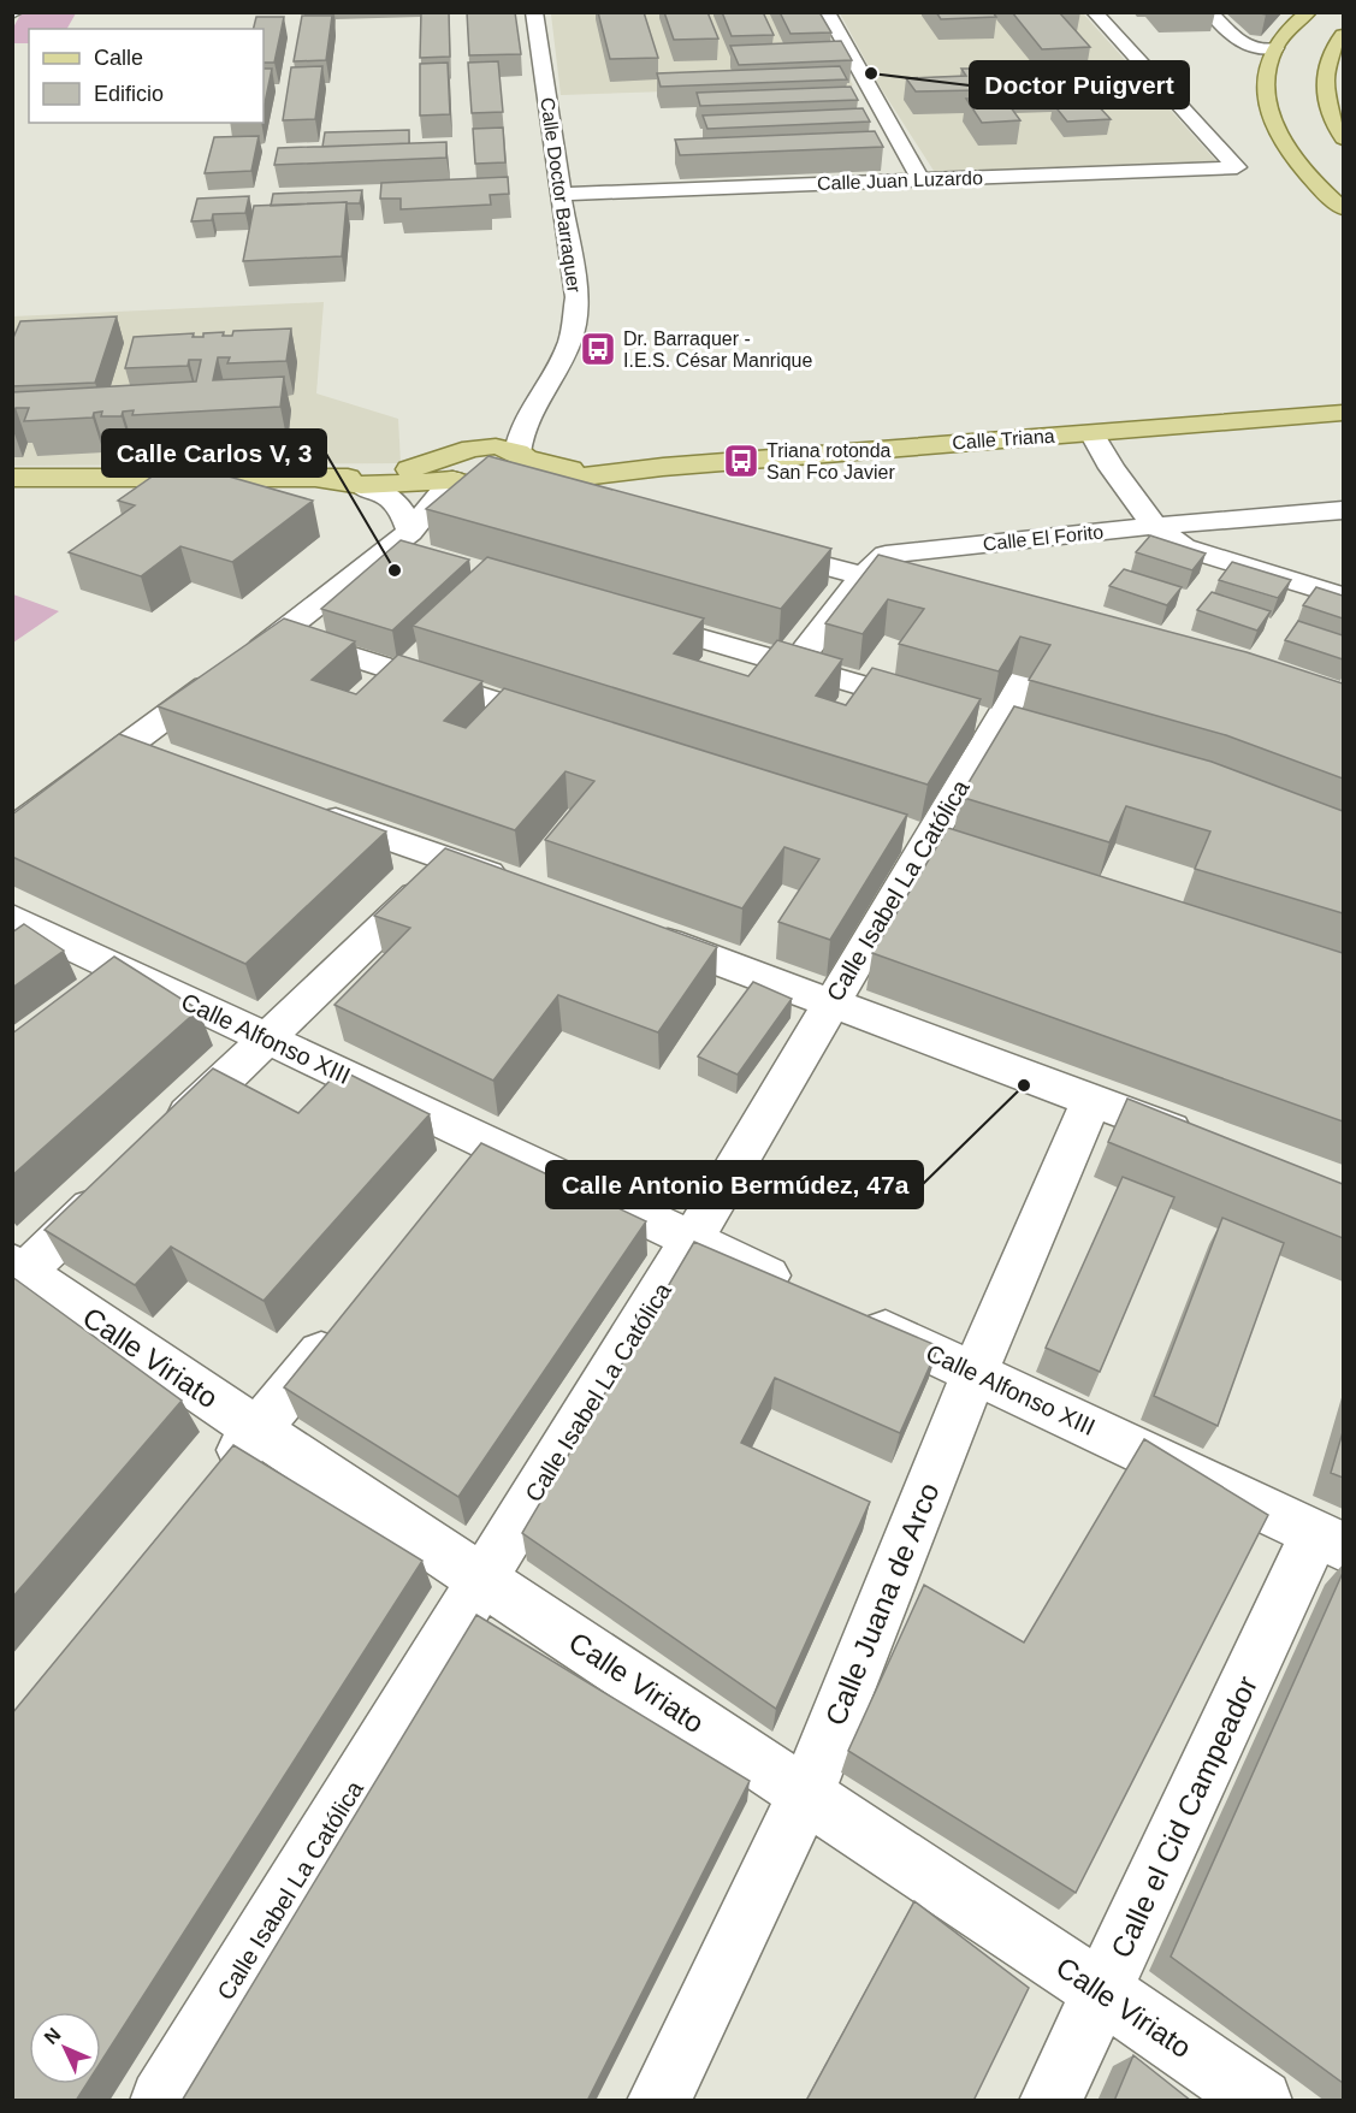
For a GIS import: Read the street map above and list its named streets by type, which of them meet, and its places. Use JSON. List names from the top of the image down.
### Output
{
  "streets": {
    "main road": ["Calle Triana"],
    "street": [
      "Calle Juan Luzardo",
      "Calle Doctor Barraquer",
      "Calle El Forito",
      "Calle Isabel La Católica",
      "Calle Alfonso XIII",
      "Calle Viriato",
      "Calle Juana de Arco",
      "Calle el Cid Campeador"
    ]
  },
  "crossings": [
    ["Calle Juan Luzardo", "Calle Doctor Barraquer"],
    ["Calle Doctor Barraquer", "Calle Triana"],
    ["Calle Isabel La Católica", "Calle Alfonso XIII"],
    ["Calle Isabel La Católica", "Calle Viriato"],
    ["Calle Alfonso XIII", "Calle Juana de Arco"],
    ["Calle Alfonso XIII", "Calle el Cid Campeador"],
    ["Calle Viriato", "Calle Juana de Arco"],
    ["Calle Viriato", "Calle el Cid Campeador"]
  ],
  "places": {
    "other": ["Doctor Puigvert", "Calle Carlos V, 3", "Calle Antonio Bermúdez, 47a"],
    "bus stop": ["Dr. Barraquer - I.E.S. César Manrique", "Triana rotonda San Fco Javier"]
  },
  "legend": ["Calle", "Edificio"],
  "north": "top left"
}
